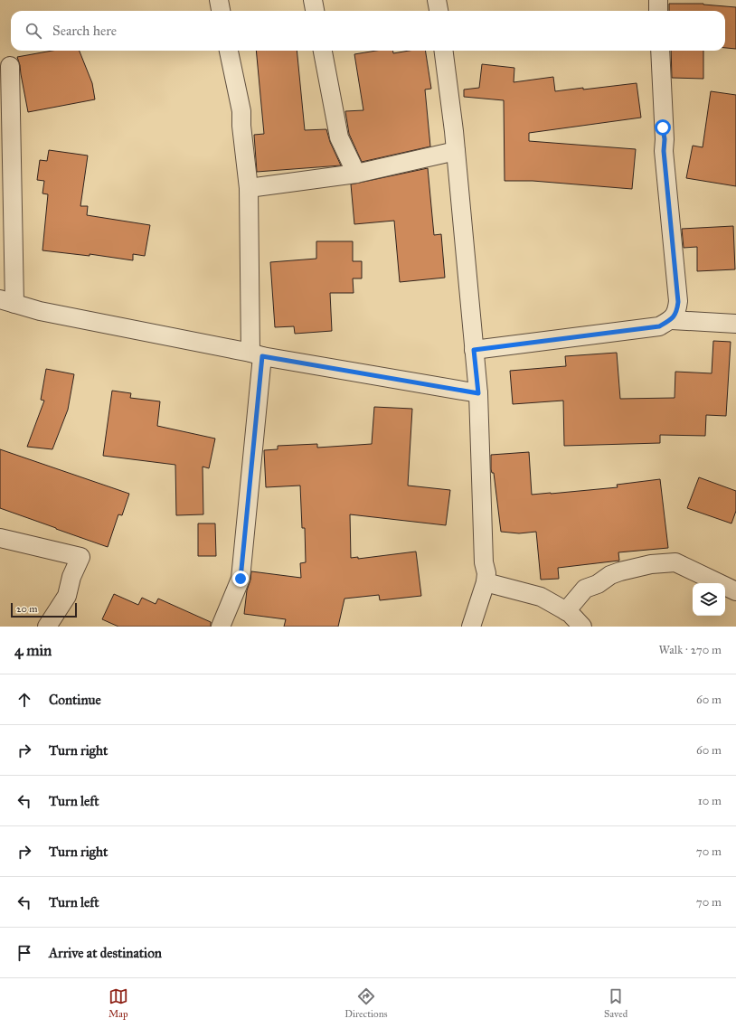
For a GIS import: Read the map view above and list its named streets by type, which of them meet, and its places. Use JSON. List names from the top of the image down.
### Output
{
  "scale_bar": "20 m",
  "page": {
    "search": "Search here",
    "scale": "20 m",
    "heading": ["4 min", "Walk · 270 m"],
    "list": [
      ["Continue", "60 m"],
      ["Turn right", "60 m"],
      ["Turn left", "10 m"],
      ["Turn right", "70 m"],
      ["Turn left", "70 m"],
      "Arrive at destination"
    ],
    "nav": ["Map", "Directions", "Saved"]
  }
}
